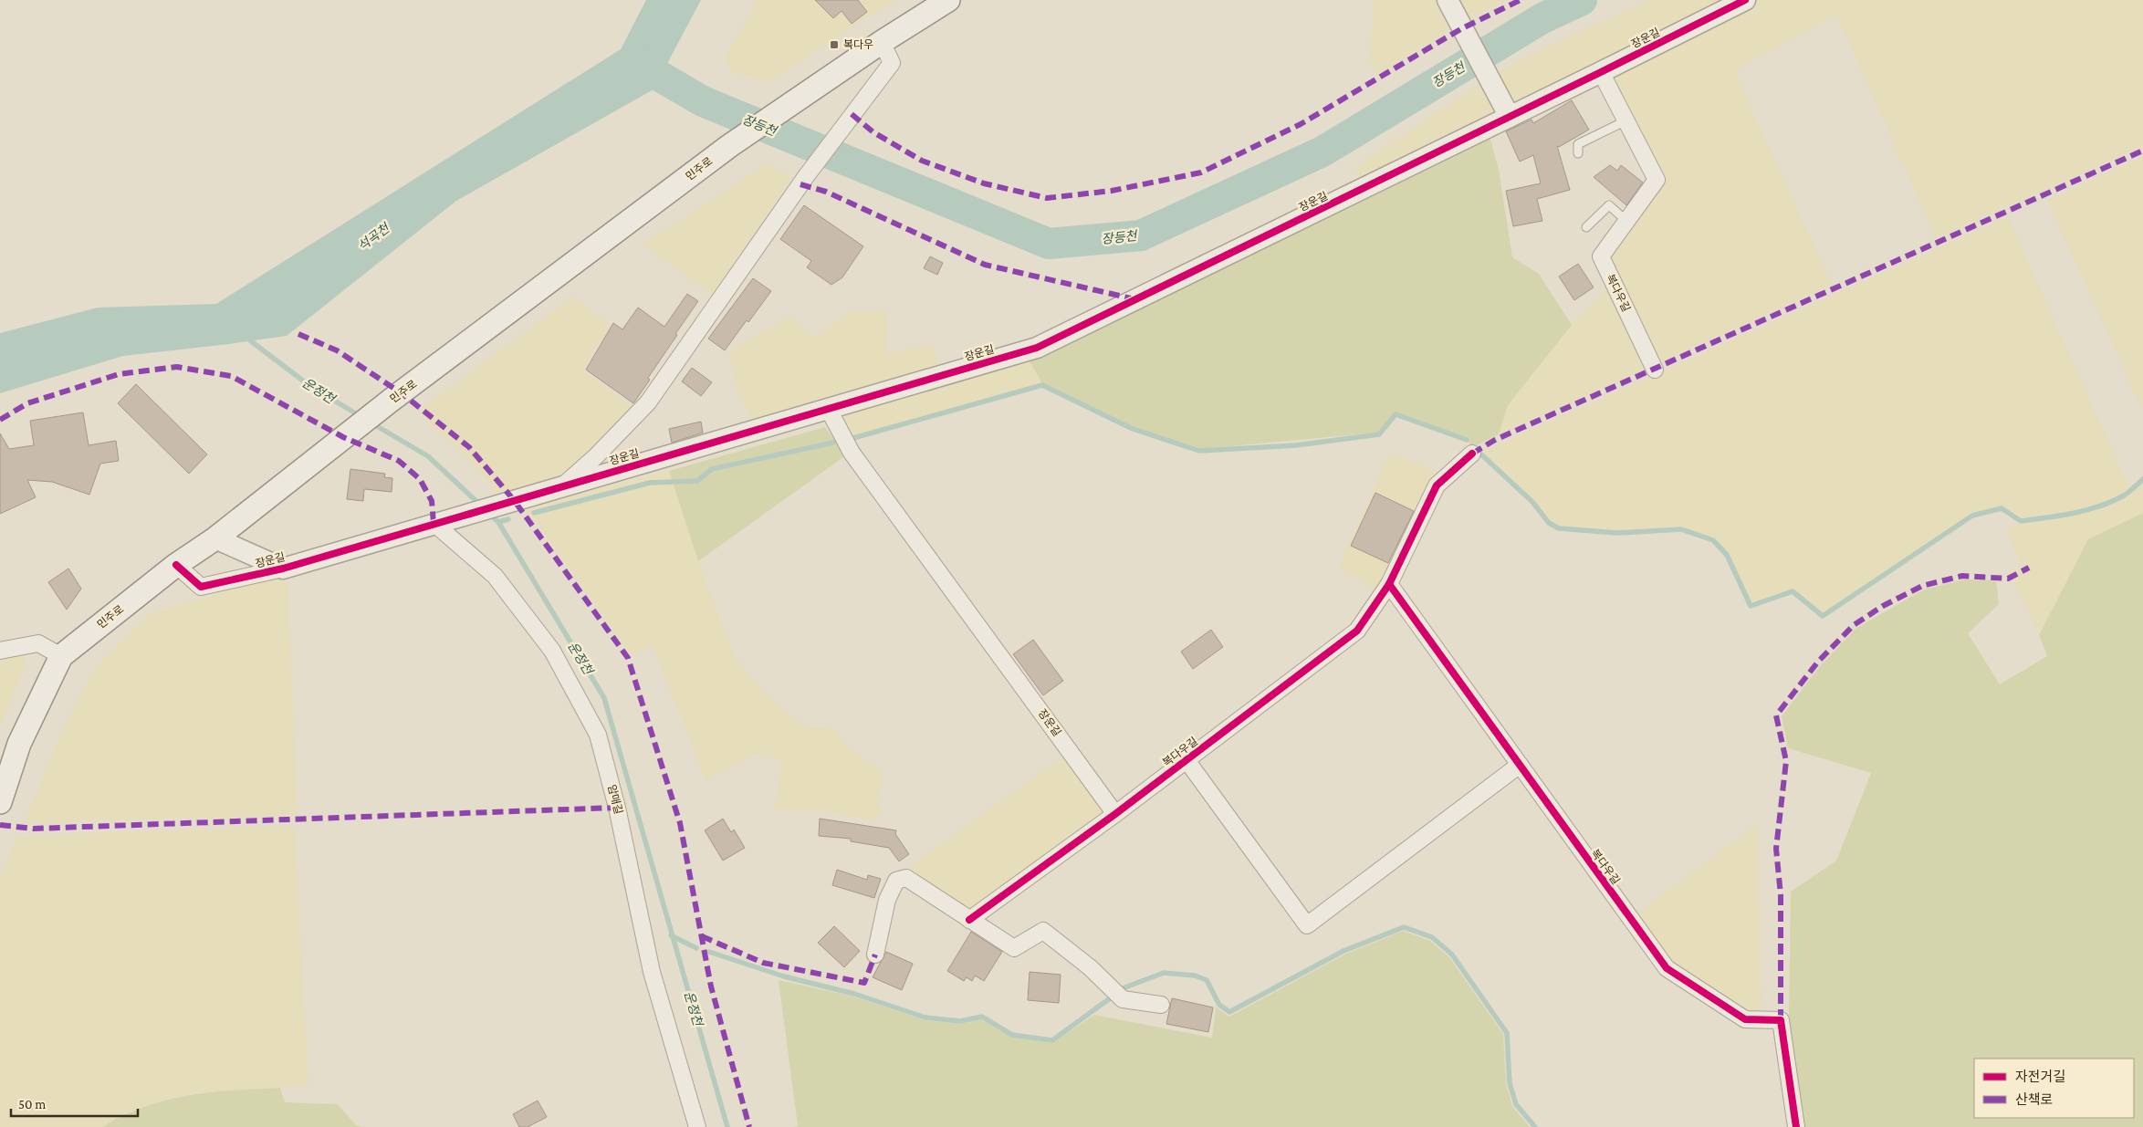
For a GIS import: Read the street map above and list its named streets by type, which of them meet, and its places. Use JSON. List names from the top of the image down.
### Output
{
  "streets": {
    "main road": ["민주로"],
    "street": ["장운길", "복다우길", "암매길"]
  },
  "crossings": [
    ["장운길", "민주로"],
    ["장운길", "복다우길"],
    ["장운길", "암매길"]
  ],
  "water": ["장등천", "석곡천", "운정천"],
  "places": {
    "transit": ["복다우"]
  },
  "legend": ["자전거길", "산책로"],
  "scale_bar": "50 m"
}
